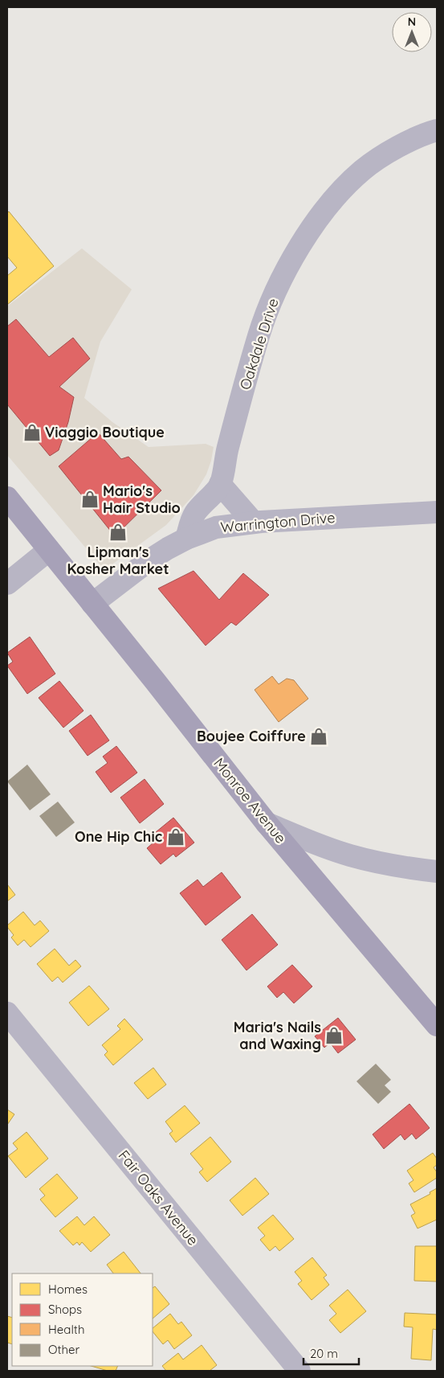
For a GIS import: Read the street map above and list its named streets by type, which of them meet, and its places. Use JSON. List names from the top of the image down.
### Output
{
  "streets": {
    "main road": ["Monroe Avenue"],
    "street": ["Oakdale Drive", "Warrington Drive", "Fair Oaks Avenue"]
  },
  "crossings": [
    ["Oakdale Drive", "Warrington Drive"],
    ["Warrington Drive", "Monroe Avenue"]
  ],
  "places": {
    "shop": [
      "Viaggio Boutique",
      "Mario's Hair Studio",
      "Lipman's Kosher Market",
      "Boujee Coiffure",
      "One Hip Chic",
      "Maria's Nails and Waxing"
    ]
  },
  "legend": [
    "Homes",
    "Shops",
    "Health",
    "Other"
  ],
  "scale_bar": "20 m",
  "north": "top"
}
